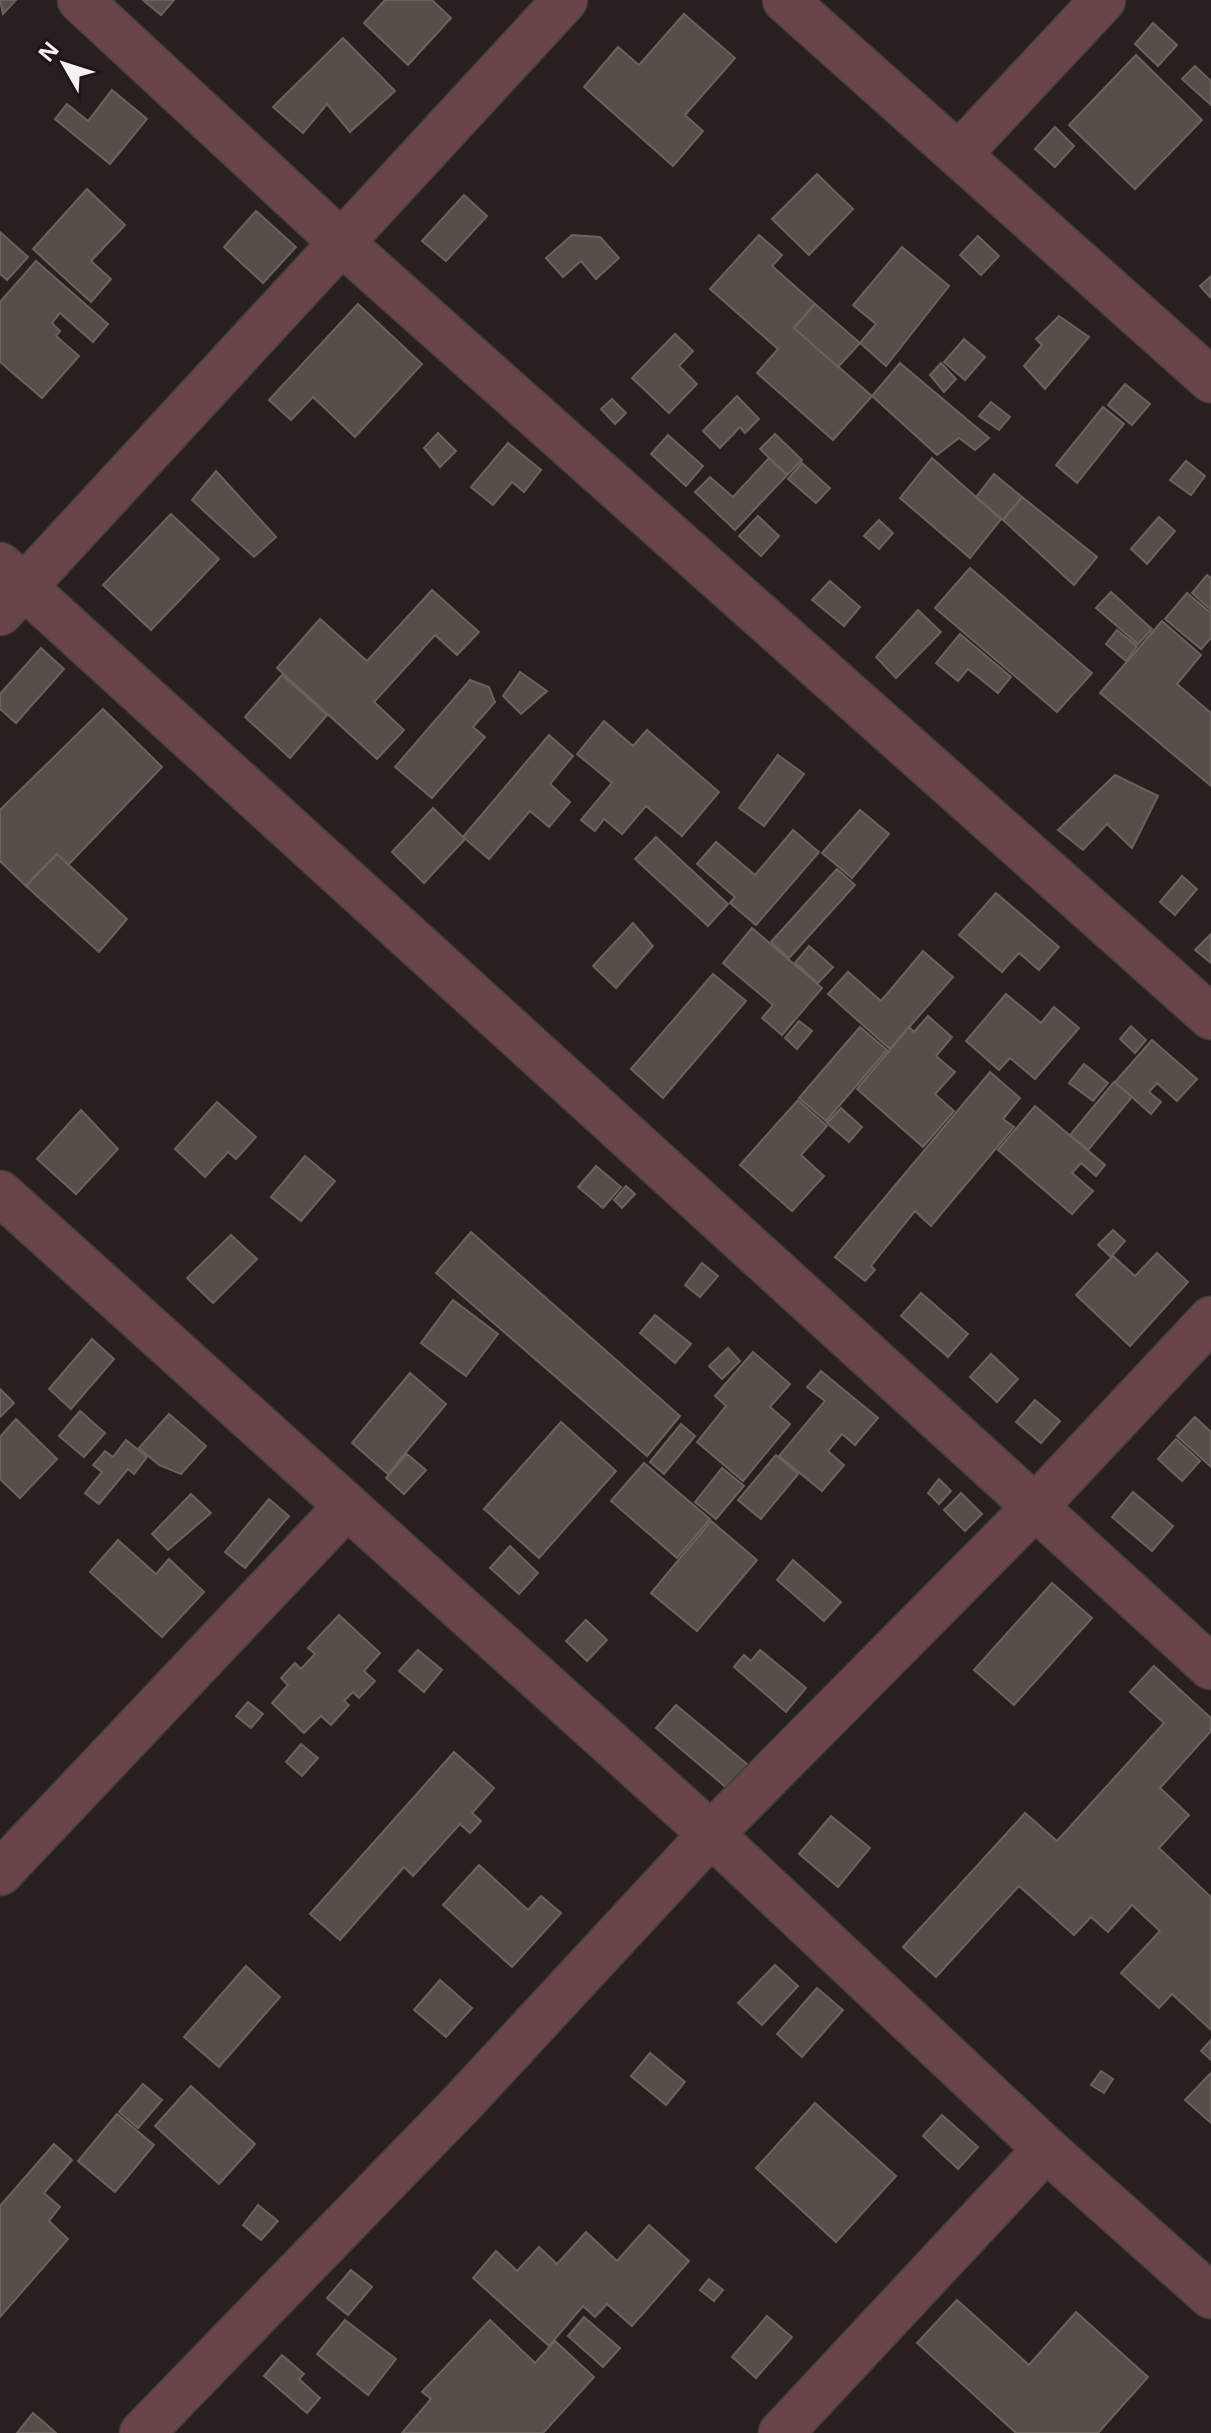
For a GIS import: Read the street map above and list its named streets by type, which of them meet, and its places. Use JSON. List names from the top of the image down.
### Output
{
  "north": "top left"
}
